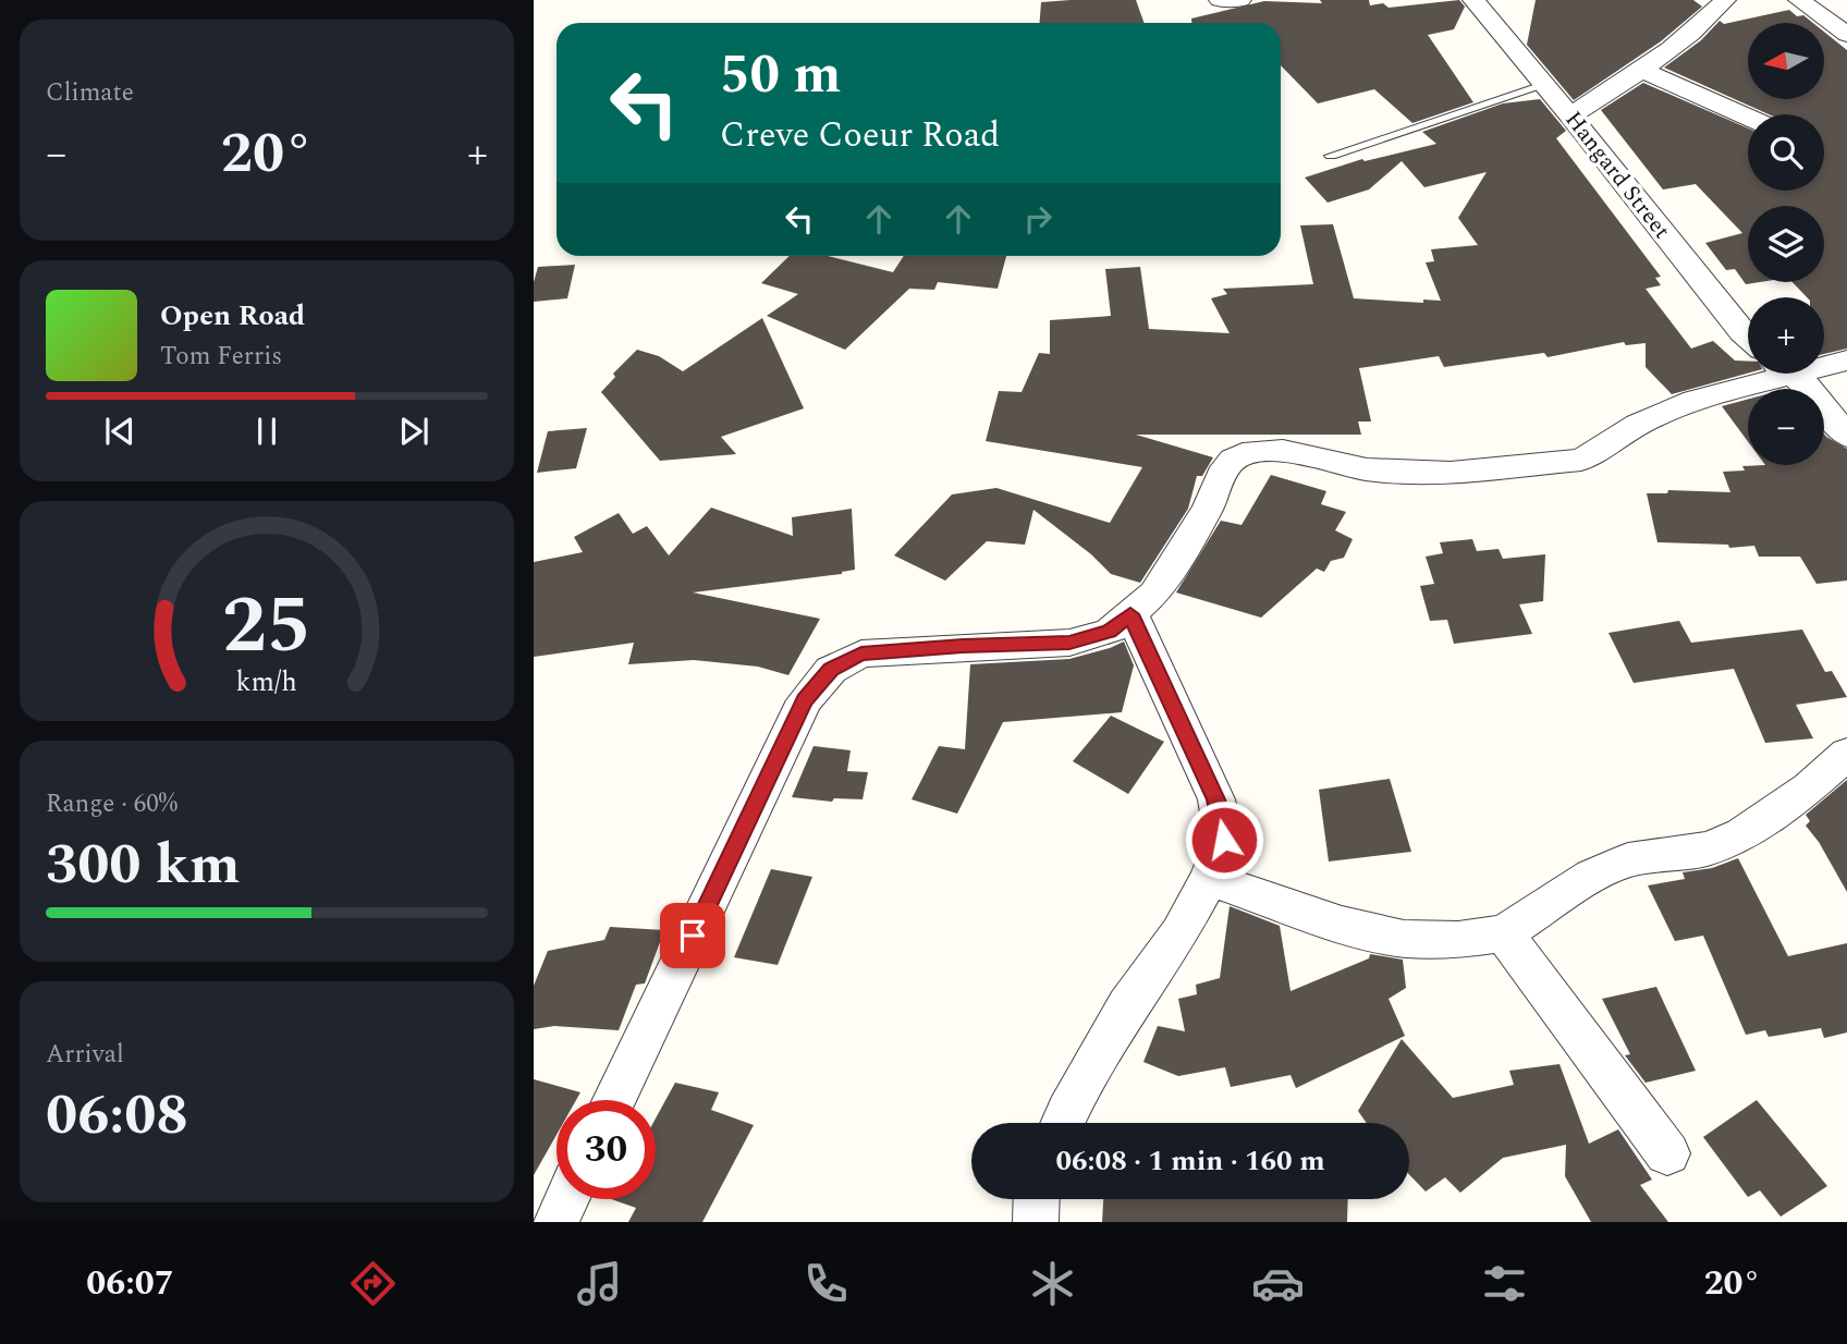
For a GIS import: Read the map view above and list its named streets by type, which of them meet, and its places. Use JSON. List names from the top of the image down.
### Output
{
  "streets": {
    "street": ["Hangard Street"]
  },
  "north": "left",
  "page": {
    "tile": [
      "Climate",
      ["Range · 60%", "300 km"],
      ["Arrival", "06:08"]
    ],
    "map_buttons": ["+", "−"],
    "turn": ["50 m", "Creve Coeur Road"],
    "heat": ["−", "20°", "+"],
    "song": ["Open Road", "Tom Ferris"],
    "limit": "30",
    "trip": "06:08 · 1 min · 160 m",
    "tabs": ["06:07", "20°"],
    "gauge": ["25", "km/h"]
  }
}
